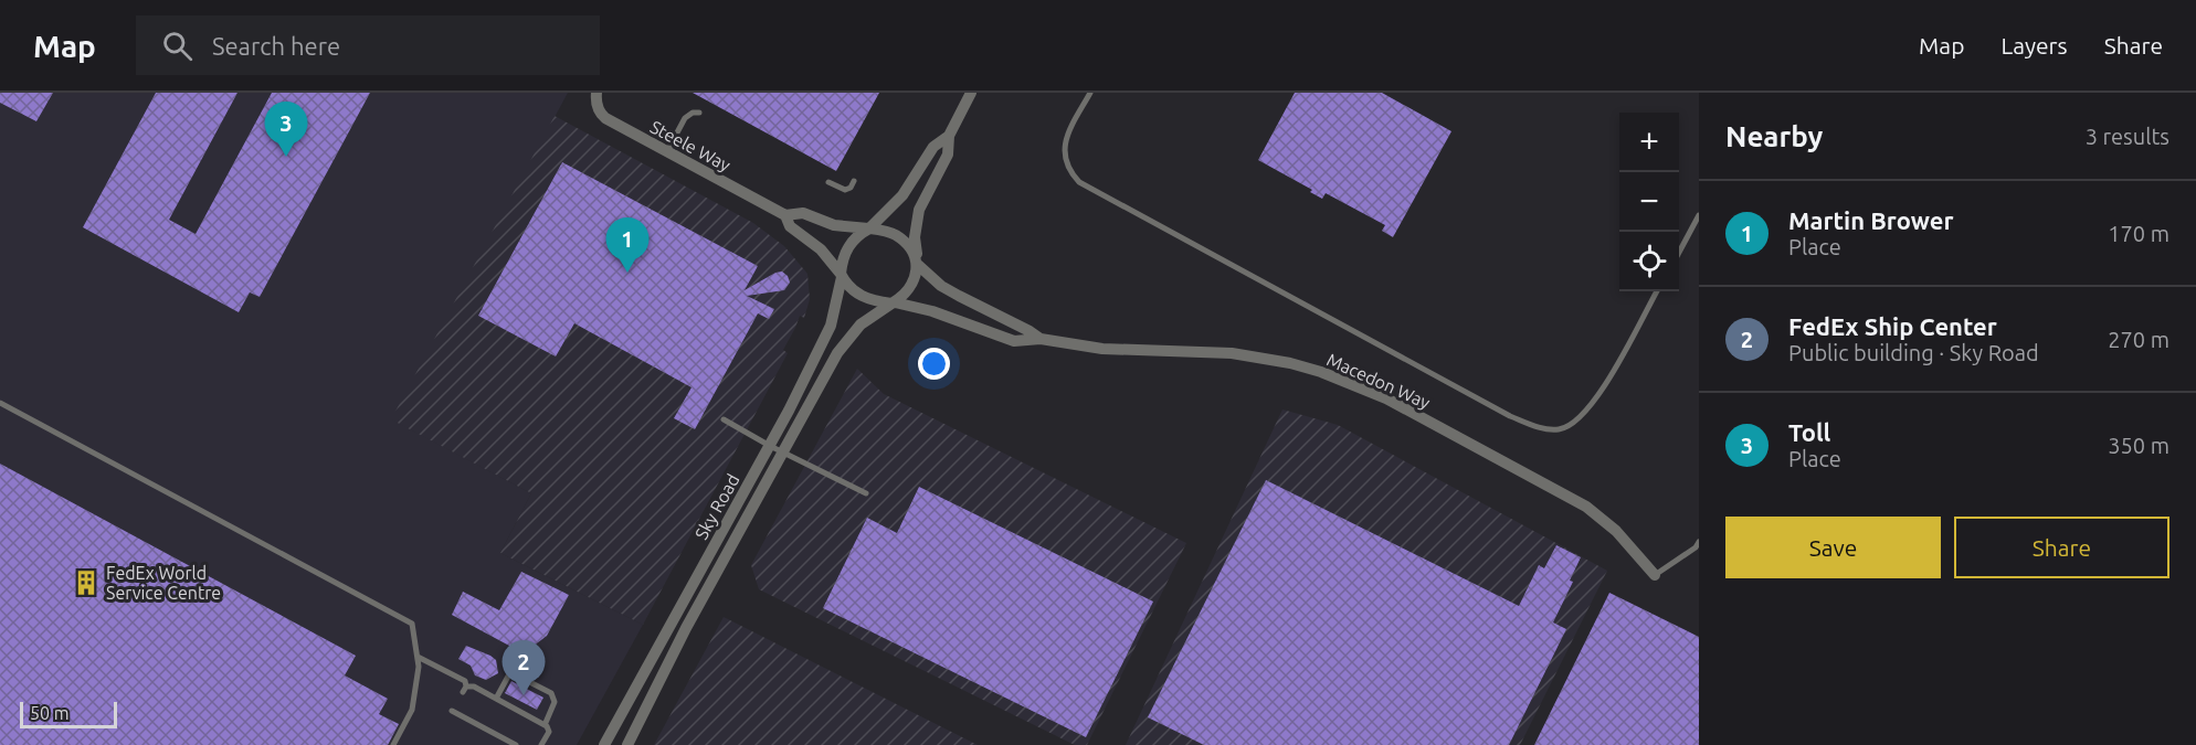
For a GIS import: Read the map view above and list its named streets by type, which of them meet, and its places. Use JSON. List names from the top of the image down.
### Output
{
  "streets": {
    "street": ["Steele Way", "Macedon Way", "Sky Road"]
  },
  "crossings": [
    ["Steele Way", "Macedon Way"],
    ["Steele Way", "Sky Road"],
    ["Macedon Way", "Sky Road"]
  ],
  "places": {
    "building": ["FedEx World Service Centre"]
  },
  "scale_bar": "50 m",
  "page": {
    "header": "Map",
    "search": "Search here",
    "nav": ["Map", "Layers", "Share"],
    "heading": ["Nearby", "3 results"],
    "pins": ["3", "1", "2"],
    "map_buttons": ["+", "−"],
    "list": [
      {
        "mark": "1",
        "name": "Martin Brower",
        "note": "Place",
        "value": "170 m"
      },
      {
        "mark": "2",
        "name": "FedEx Ship Center",
        "note": "Public building · Sky Road",
        "value": "270 m"
      },
      {
        "mark": "3",
        "name": "Toll",
        "note": "Place",
        "value": "350 m"
      }
    ],
    "buttons": ["Save", "Share"],
    "scale": "50 m"
  }
}
